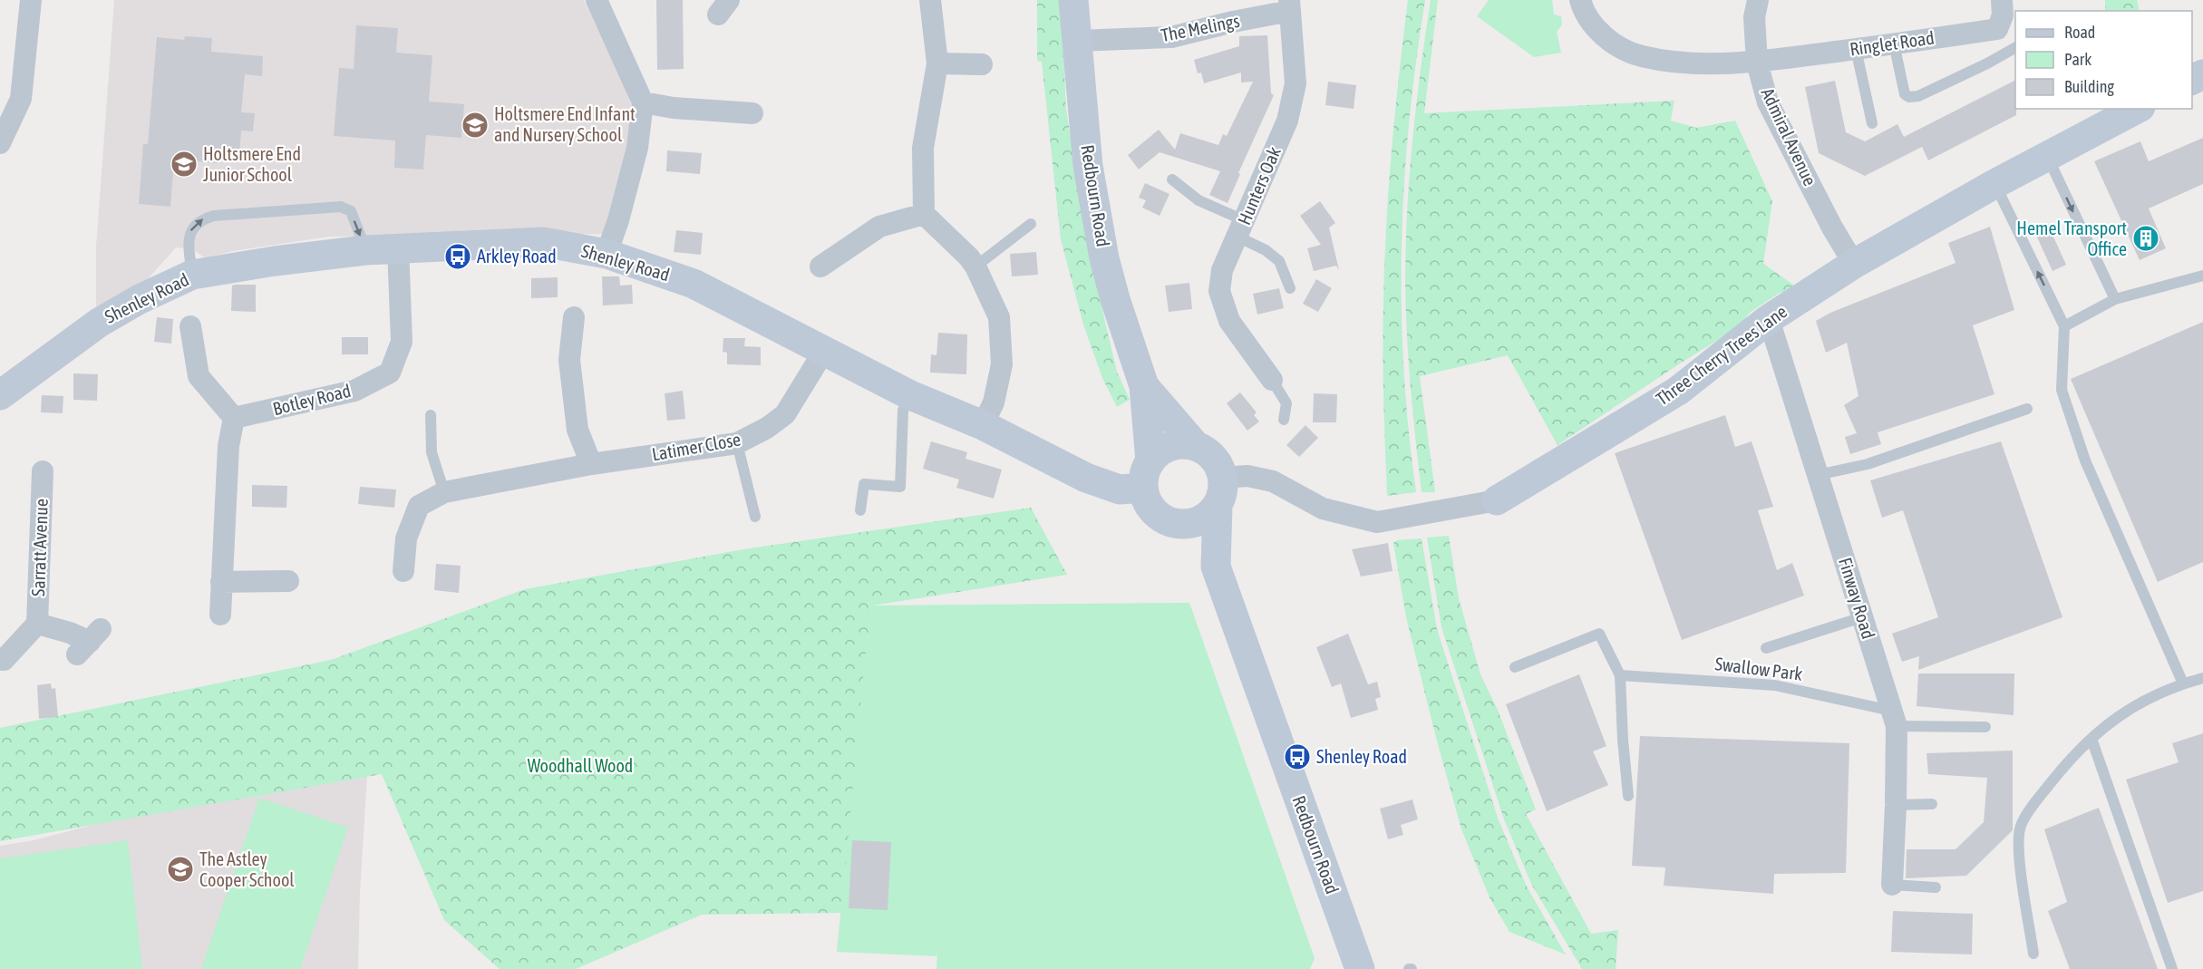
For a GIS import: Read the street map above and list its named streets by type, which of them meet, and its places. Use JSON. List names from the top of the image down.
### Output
{
  "streets": {
    "street": [
      "The Melings",
      "Ringlet Road",
      "Admiral Avenue",
      "Hunters Oak",
      "Redbourn Road",
      "Shenley Road",
      "Three Cherry Trees Lane",
      "Botley Road",
      "Latimer Close",
      "Sarratt Avenue",
      "Finway Road"
    ],
    "lane": ["Swallow Park"]
  },
  "crossings": [
    ["The Melings", "Hunters Oak"],
    ["The Melings", "Redbourn Road"],
    ["Ringlet Road", "Admiral Avenue"],
    ["Admiral Avenue", "Three Cherry Trees Lane"],
    ["Redbourn Road", "Shenley Road"],
    ["Redbourn Road", "Three Cherry Trees Lane"],
    ["Shenley Road", "Three Cherry Trees Lane"],
    ["Shenley Road", "Botley Road"],
    ["Shenley Road", "Latimer Close"],
    ["Three Cherry Trees Lane", "Finway Road"],
    ["Finway Road", "Swallow Park"]
  ],
  "parks": ["Woodhall Wood"],
  "places": {
    "school or university": ["Holtsmere End Infant and Nursery School", "Holtsmere End Junior School", "The Astley Cooper School"],
    "building": ["Hemel Transport Office"],
    "bus stop": ["Arkley Road", "Shenley Road"]
  },
  "legend": ["Road", "Park", "Building"]
}
